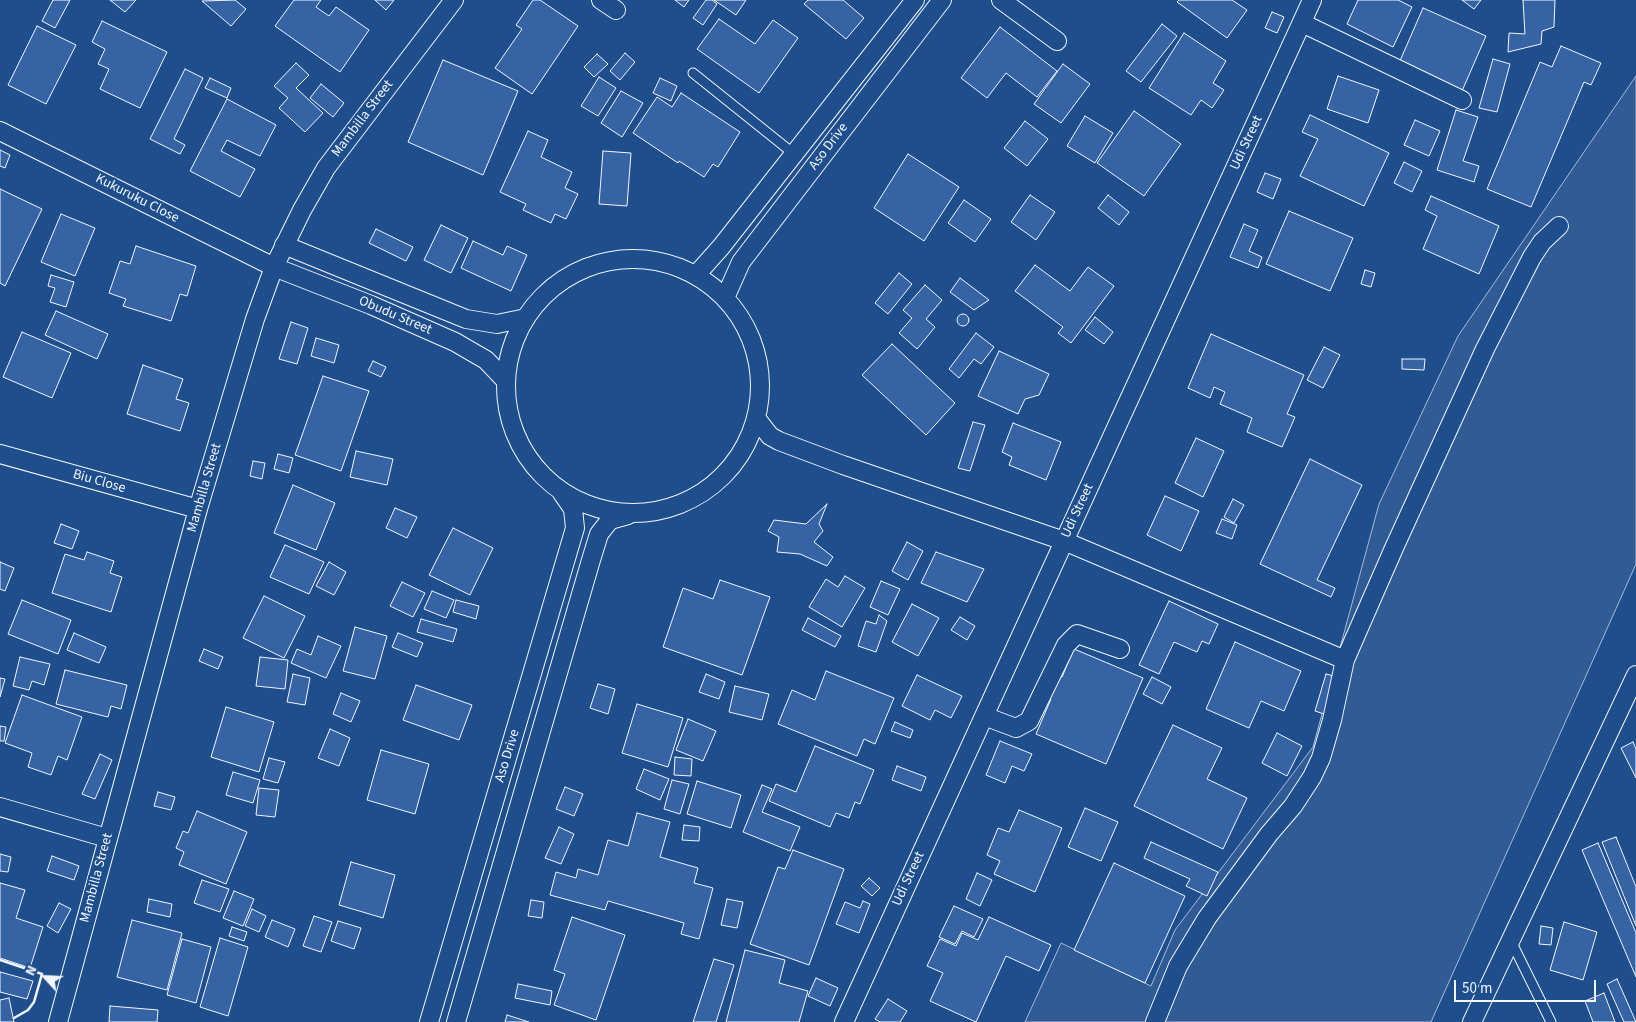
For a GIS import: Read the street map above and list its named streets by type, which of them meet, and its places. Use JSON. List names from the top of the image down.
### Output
{
  "streets": {
    "street": [
      "Mambilla Street",
      "Udi Street",
      "Aso Drive",
      "Kukuruku Close",
      "Obudu Street",
      "Biu Close"
    ]
  },
  "crossings": [
    ["Mambilla Street", "Kukuruku Close"],
    ["Mambilla Street", "Obudu Street"],
    ["Mambilla Street", "Biu Close"],
    ["Kukuruku Close", "Obudu Street"]
  ],
  "scale_bar": "50 m",
  "north": "top left"
}
